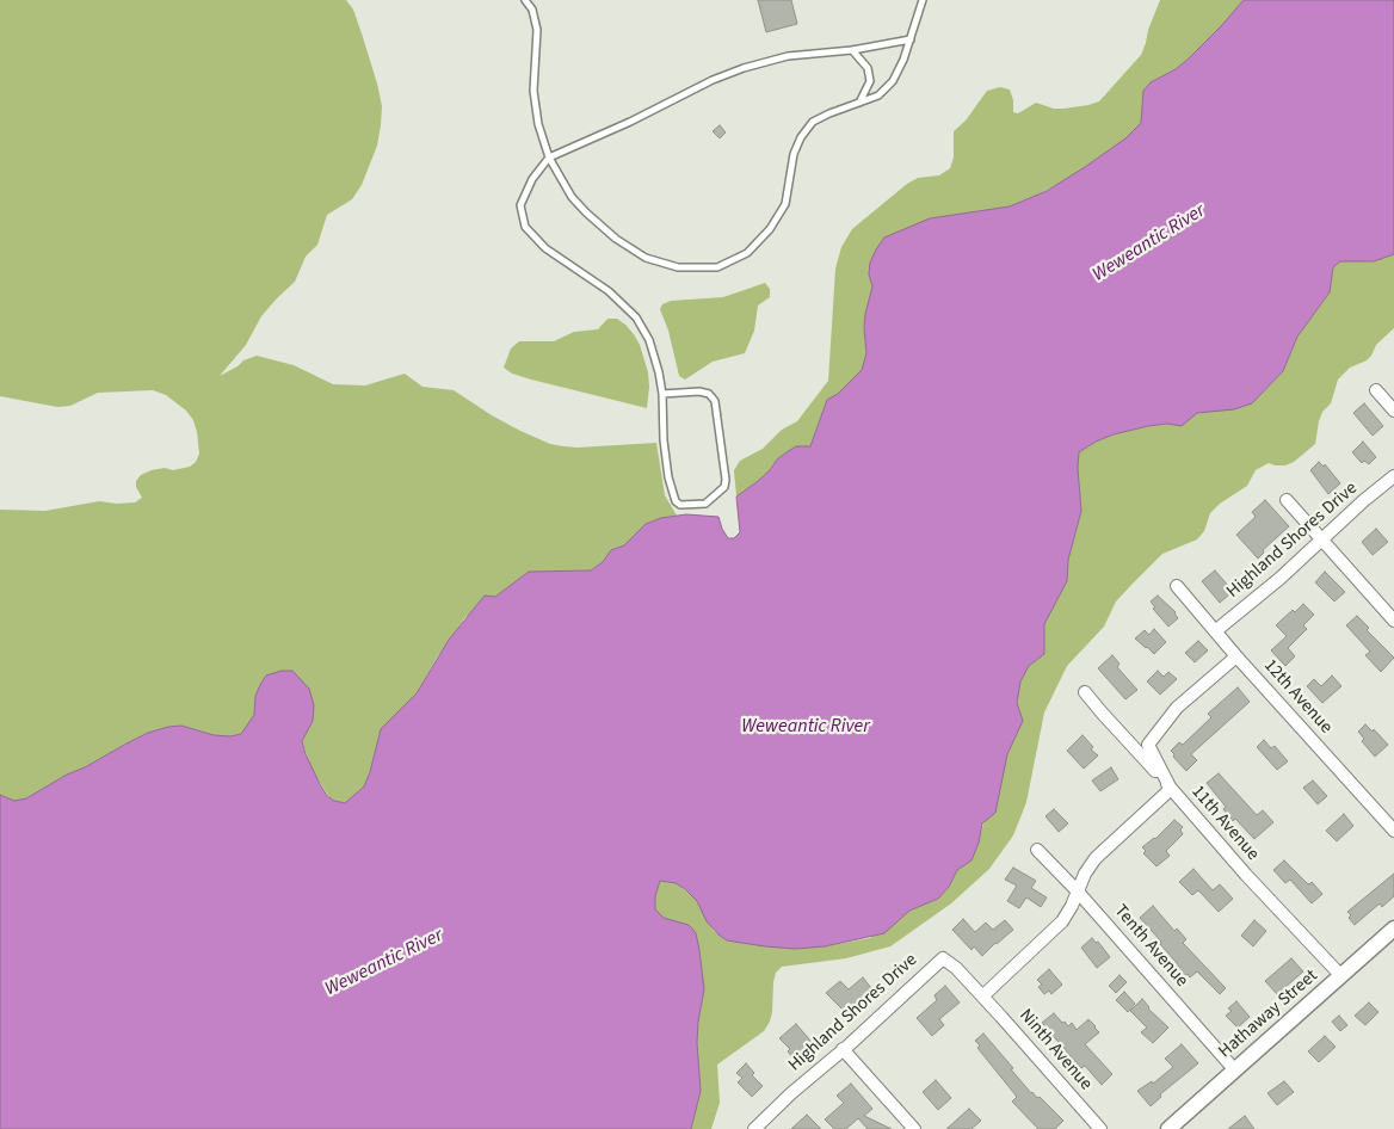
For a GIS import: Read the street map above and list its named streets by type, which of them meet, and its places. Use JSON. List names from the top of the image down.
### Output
{
  "streets": {
    "street": [
      "Highland Shores Drive",
      "12th Avenue",
      "11th Avenue",
      "Tenth Avenue",
      "Hathaway Street",
      "Ninth Avenue"
    ]
  },
  "crossings": [
    ["Highland Shores Drive", "12th Avenue"],
    ["Highland Shores Drive", "Ninth Avenue"],
    ["11th Avenue", "Hathaway Street"],
    ["Tenth Avenue", "Hathaway Street"]
  ],
  "water": ["Weweantic River"]
}
